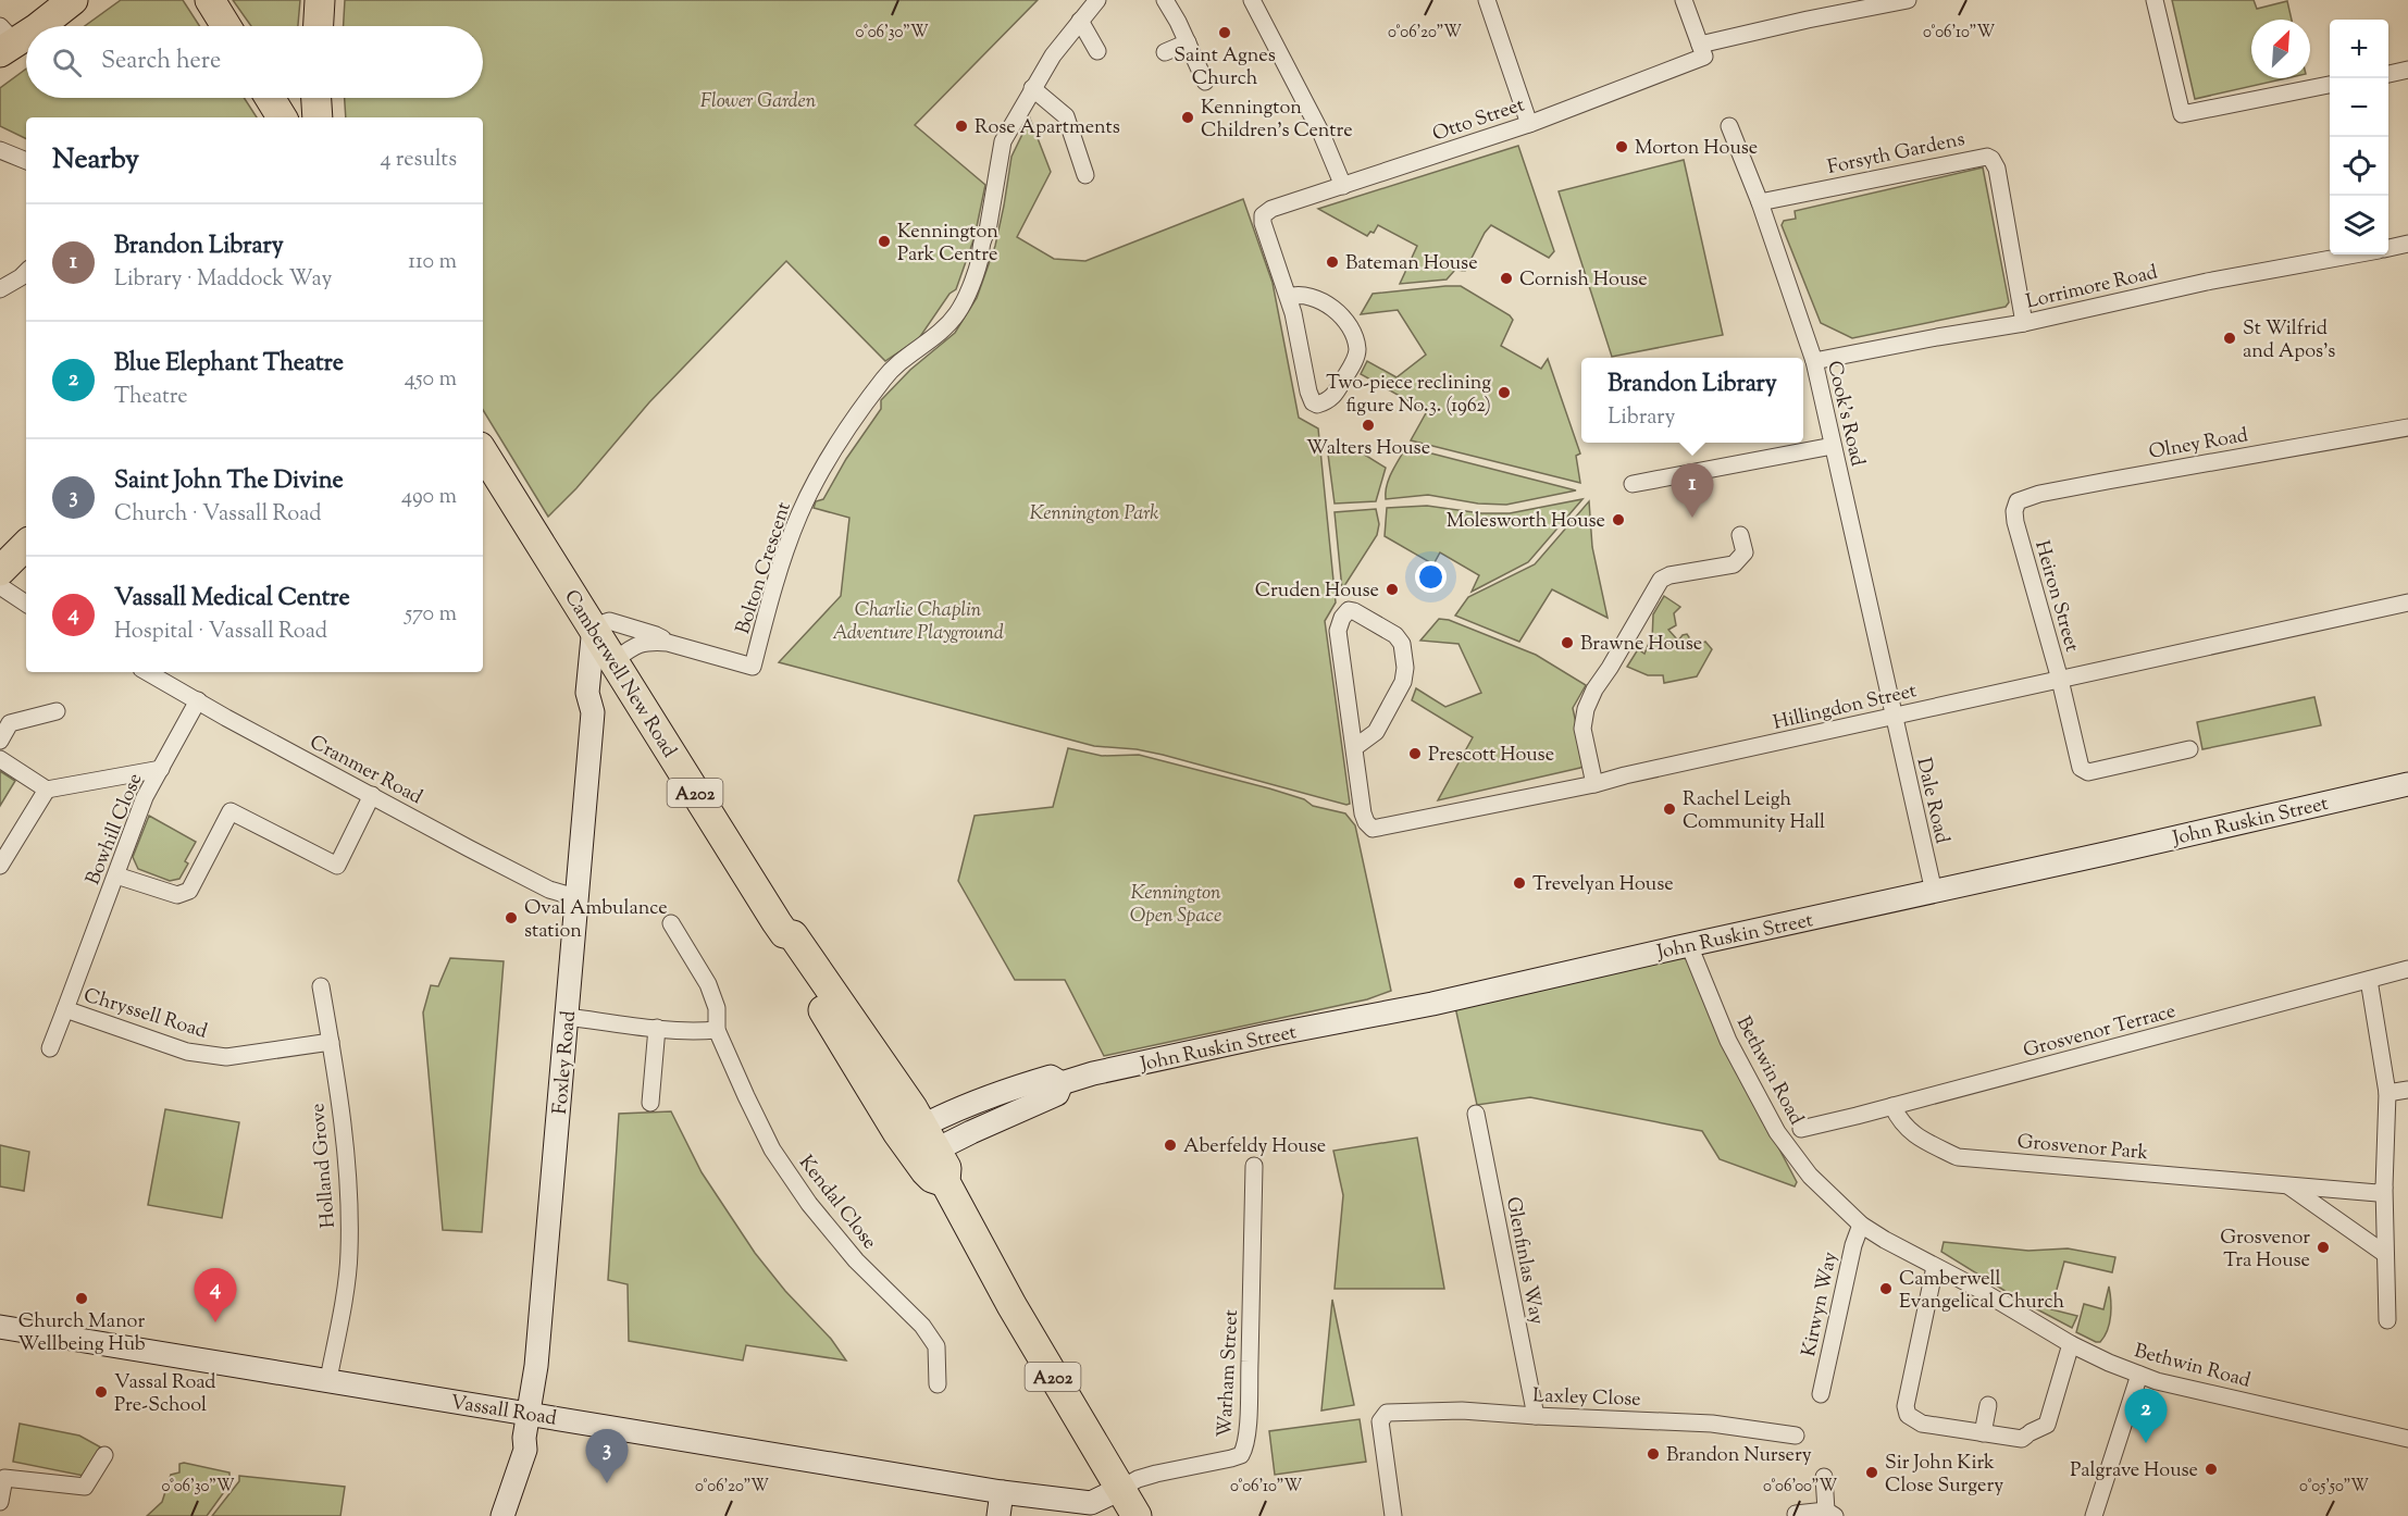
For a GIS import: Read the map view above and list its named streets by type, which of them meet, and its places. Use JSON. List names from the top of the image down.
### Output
{
  "streets": {
    "highway": ["Camberwell New Road", "A202"],
    "street": [
      "Otto Street",
      "Forsyth Gardens",
      "Lorrimore Road",
      "Cook's Road",
      "Olney Road",
      "Bolton Crescent",
      "Heiron Street",
      "Hillingdon Street",
      "Cranmer Road",
      "Dale Road",
      "John Ruskin Street",
      "Bowhill Close",
      "Chryssell Road",
      "Grosvenor Terrace",
      "Foxley Road",
      "Bethwin Road",
      "Grosvenor Park",
      "Holland Grove",
      "Kendal Close",
      "Glenfinlas Way",
      "Kirwyn Way",
      "Warham Street",
      "Laxley Close",
      "Vassall Road"
    ]
  },
  "crossings": [
    ["Forsyth Gardens", "Lorrimore Road"],
    ["Forsyth Gardens", "Cook's Road"],
    ["Lorrimore Road", "Cook's Road"],
    ["Cook's Road", "Hillingdon Street"],
    ["Cook's Road", "Dale Road"],
    ["Olney Road", "Heiron Street"],
    ["Bolton Crescent", "Camberwell New Road"],
    ["Bolton Crescent", "Foxley Road"],
    ["Heiron Street", "Hillingdon Street"],
    ["Camberwell New Road", "John Ruskin Street"],
    ["Camberwell New Road", "Foxley Road"],
    ["Camberwell New Road", "Warham Street"],
    ["Camberwell New Road", "Vassall Road"],
    ["Hillingdon Street", "Dale Road"],
    ["Cranmer Road", "Bowhill Close"],
    ["Cranmer Road", "Foxley Road"],
    ["Dale Road", "John Ruskin Street"],
    ["John Ruskin Street", "Bethwin Road"],
    ["Bowhill Close", "Chryssell Road"],
    ["Chryssell Road", "Holland Grove"],
    ["Grosvenor Terrace", "Grosvenor Park"],
    ["Foxley Road", "Vassall Road"],
    ["Bethwin Road", "Kirwyn Way"],
    ["Holland Grove", "Vassall Road"],
    ["Glenfinlas Way", "Laxley Close"],
    ["Warham Street", "Vassall Road"]
  ],
  "parks": [
    "Flower Garden",
    "Kennington Park",
    "Charlie Chaplin Adventure Playground",
    "Kennington Open Space"
  ],
  "places": [
    "Saint Agnes Church",
    "Kennington Children's Centre",
    "Rose Apartments",
    "Morton House",
    "Kennington Park Centre",
    "Bateman House",
    "Cornish House",
    "St Wilfrid and Apos's",
    "Two-piece reclining figure No.3. (1962)",
    "Walters House",
    "Molesworth House",
    "Cruden House",
    "Brawne House",
    "Prescott House",
    "Rachel Leigh Community Hall",
    "Trevelyan House",
    "Oval Ambulance station",
    "Aberfeldy House",
    "Grosvenor Tra House",
    "Camberwell Evangelical Church",
    "Church Manor Wellbeing Hub",
    "Vassal Road Pre-School",
    "Brandon Nursery",
    "Palgrave House",
    "Sir John Kirk Close Surgery"
  ],
  "north": "top right",
  "page": {
    "map_buttons": ["+", "−"],
    "search": "Search here",
    "heading": ["Nearby", "4 results"],
    "list": [
      {
        "mark": "1",
        "name": "Brandon Library",
        "note": "Library · Maddock Way",
        "value": "110 m"
      },
      {
        "mark": "2",
        "name": "Blue Elephant Theatre",
        "note": "Theatre",
        "value": "450 m"
      },
      {
        "mark": "3",
        "name": "Saint John The Divine",
        "note": "Church · Vassall Road",
        "value": "490 m"
      },
      {
        "mark": "4",
        "name": "Vassall Medical Centre",
        "note": "Hospital · Vassall Road",
        "value": "570 m"
      }
    ],
    "popup": ["Brandon Library", "Library"],
    "pins": [
      "1",
      "4",
      "2",
      "3"
    ]
  },
  "coordinates": [
    "0°06'30\"W",
    "0°06'20\"W",
    "0°06'10\"W",
    "0°06'00\"W",
    "0°05'50\"W"
  ]
}
